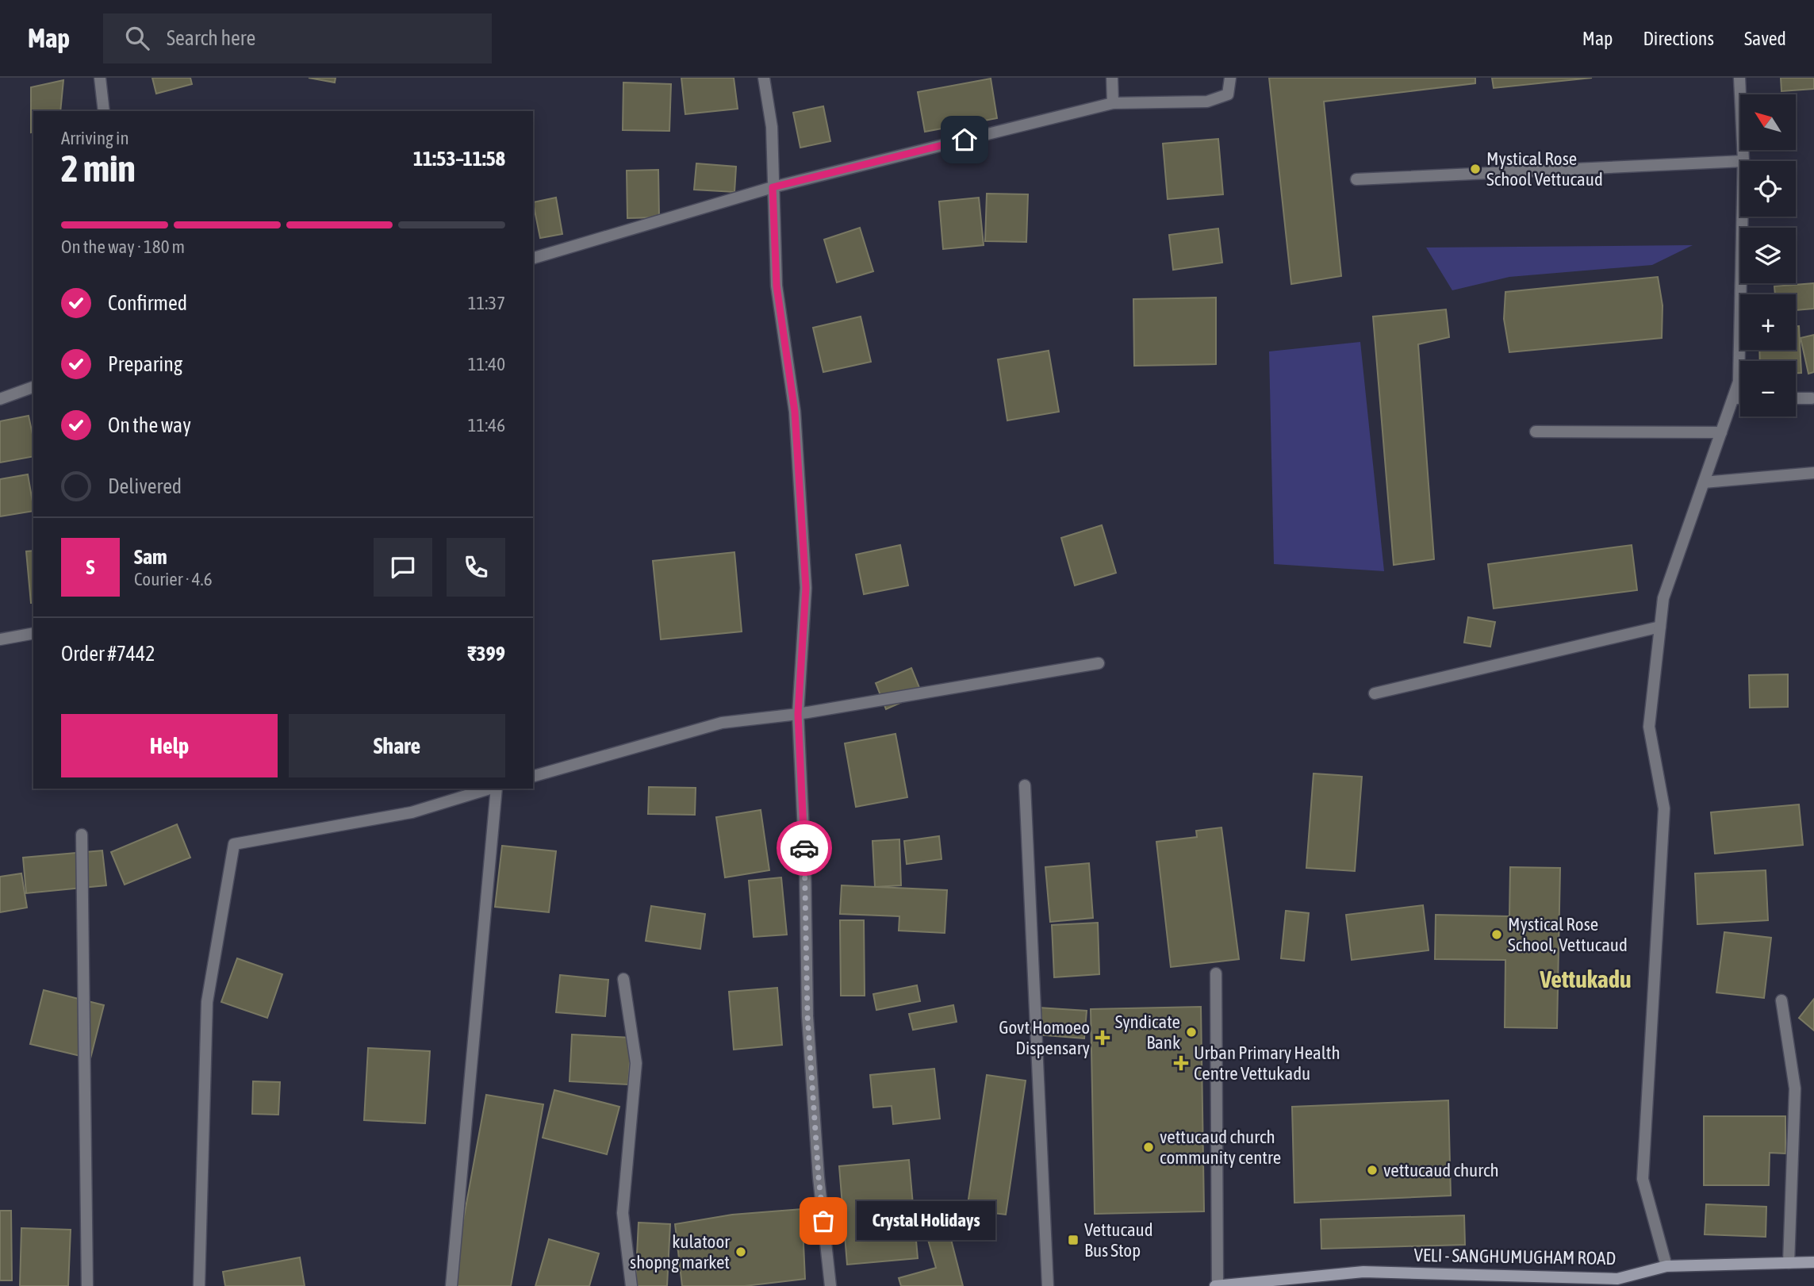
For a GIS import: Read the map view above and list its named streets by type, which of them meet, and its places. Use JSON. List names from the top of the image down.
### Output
{
  "streets": {
    "main road": ["VELI - SANGHUMUGHAM ROAD"]
  },
  "districts": ["Vettukadu"],
  "places": {
    "other": [
      "Mystical Rose School Vettucaud",
      "Mystical Rose School, Vettucaud",
      "Syndicate Bank",
      "vettucaud church community centre",
      "vettucaud church",
      "Crystal Holidays",
      "kulatoor shopng market"
    ],
    "health": ["Govt Homoeo Dispensary", "Urban Primary Health Centre Vettukadu"],
    "transit": ["Vettucaud Bus Stop"]
  },
  "north": "top left",
  "page": {
    "header": "Map",
    "search": "Search here",
    "nav": ["Map", "Directions", "Saved"],
    "map_buttons": ["+", "−"],
    "heading": ["2 min", "Arriving in", "11:53–11:58"],
    "panel": [
      "Sam",
      "Courier · 4.6",
      "Order #7442",
      "₹399"
    ],
    "bar": "On the way · 180 m",
    "list": [
      ["Confirmed", "11:37"],
      ["Preparing", "11:40"],
      ["On the way", "11:46"],
      "Delivered"
    ],
    "round": "S",
    "buttons": ["Help", "Share"],
    "bubble": "Crystal Holidays"
  }
}
